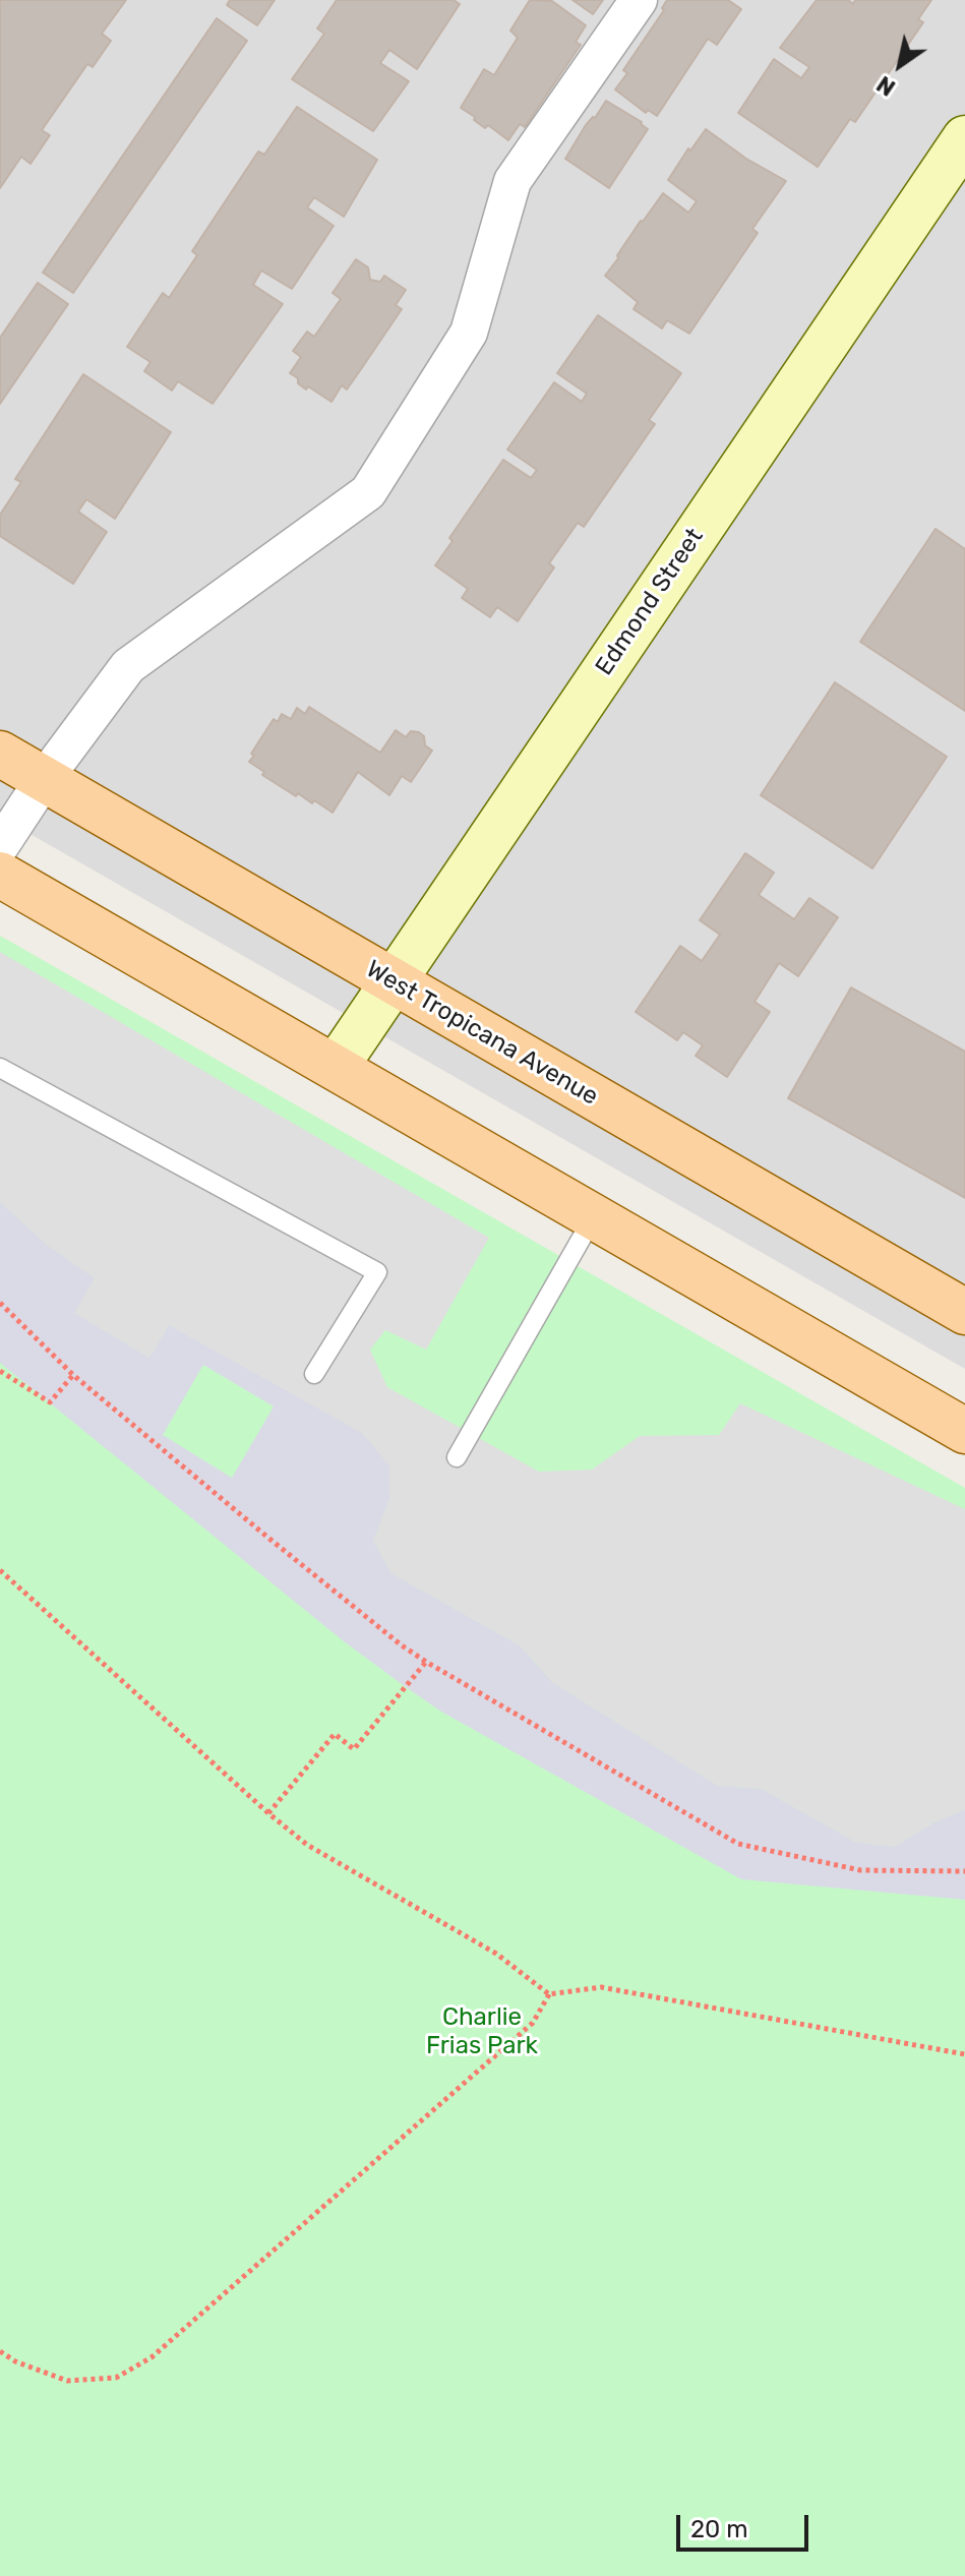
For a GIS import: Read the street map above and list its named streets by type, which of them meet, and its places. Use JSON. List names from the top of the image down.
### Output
{
  "streets": {
    "main road": ["West Tropicana Avenue"],
    "street": ["Edmond Street"]
  },
  "crossings": [
    ["Edmond Street", "West Tropicana Avenue"]
  ],
  "parks": ["Charlie Frias Park"],
  "scale_bar": "20 m",
  "north": "bottom left"
}
